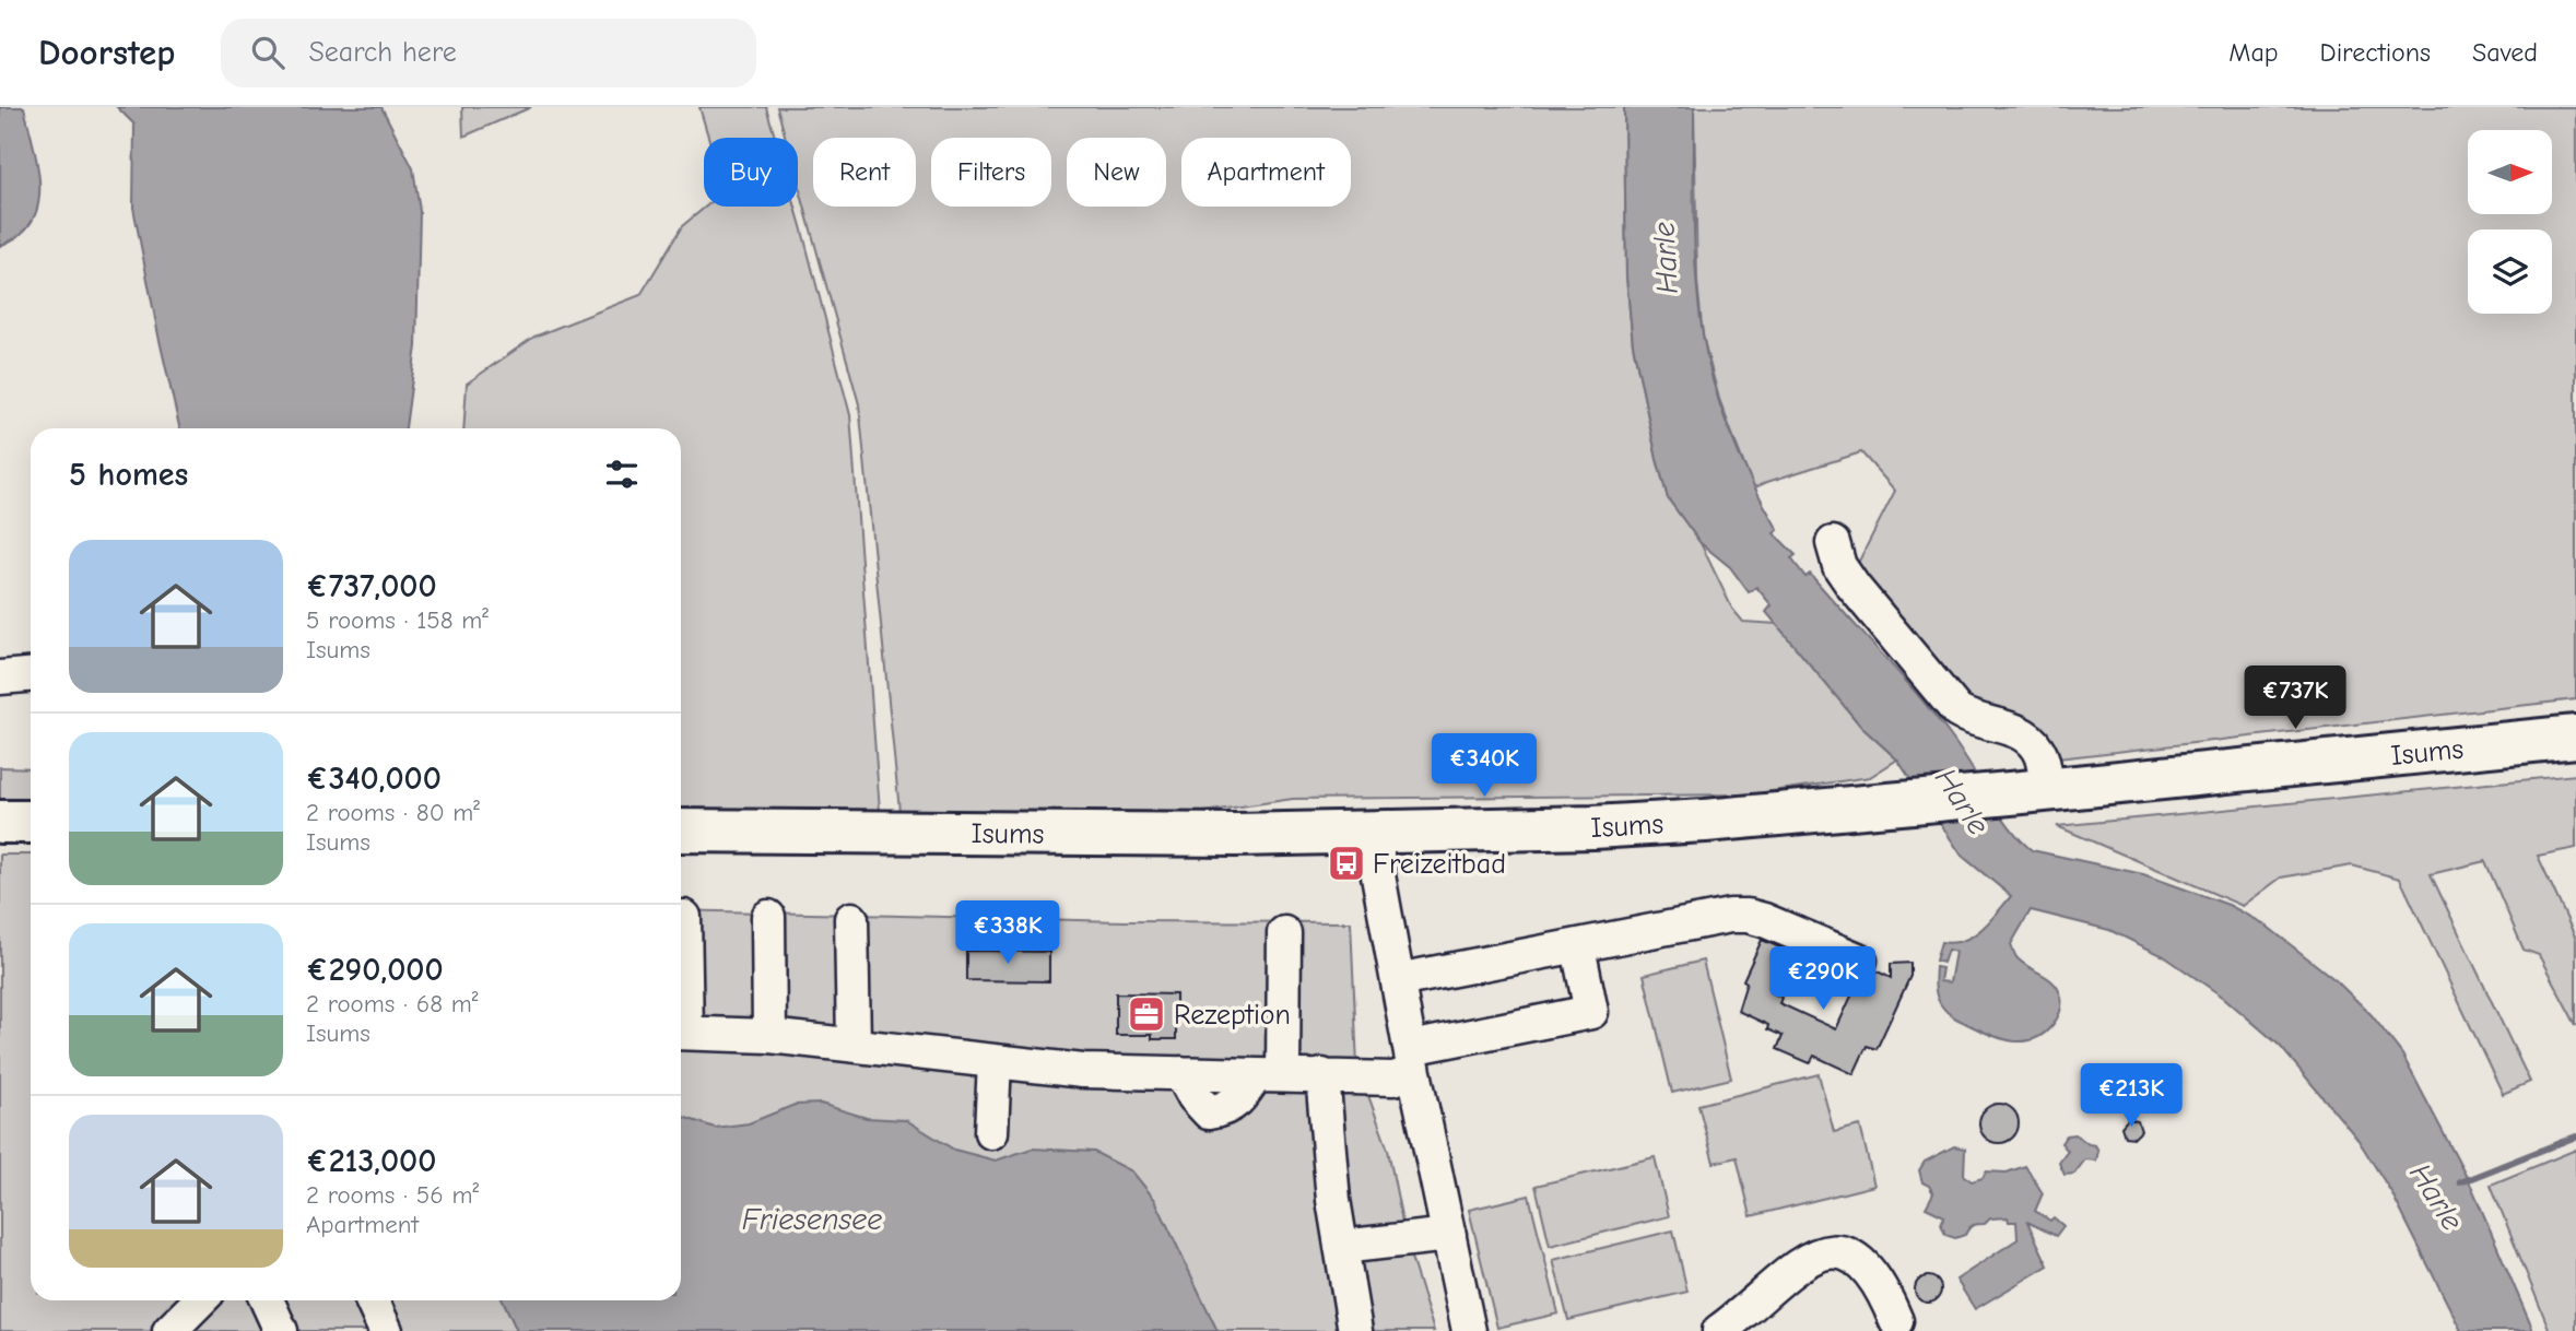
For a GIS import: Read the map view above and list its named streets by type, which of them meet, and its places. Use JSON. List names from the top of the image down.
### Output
{
  "streets": {
    "main road": ["Isums"]
  },
  "water": ["Harle", "Friesensee"],
  "places": {
    "bus stop": ["Freizeitbad"],
    "office": ["Rezeption"]
  },
  "north": "right",
  "page": {
    "header": "Doorstep",
    "search": "Search here",
    "nav": ["Map", "Directions", "Saved"],
    "chip": [
      "Buy",
      "Rent",
      "Filters",
      "New",
      "Apartment"
    ],
    "heading": "5 homes",
    "list": [
      {
        "name": "€737,000",
        "note": "5 rooms · 158 m² · Isums"
      },
      {
        "name": "€340,000",
        "note": "2 rooms · 80 m² · Isums"
      },
      {
        "name": "€290,000",
        "note": "2 rooms · 68 m² · Isums"
      },
      {
        "name": "€213,000",
        "note": "2 rooms · 56 m² · Apartment"
      }
    ],
    "price": [
      "€737K",
      "€340K",
      "€338K",
      "€290K",
      "€213K"
    ]
  }
}
